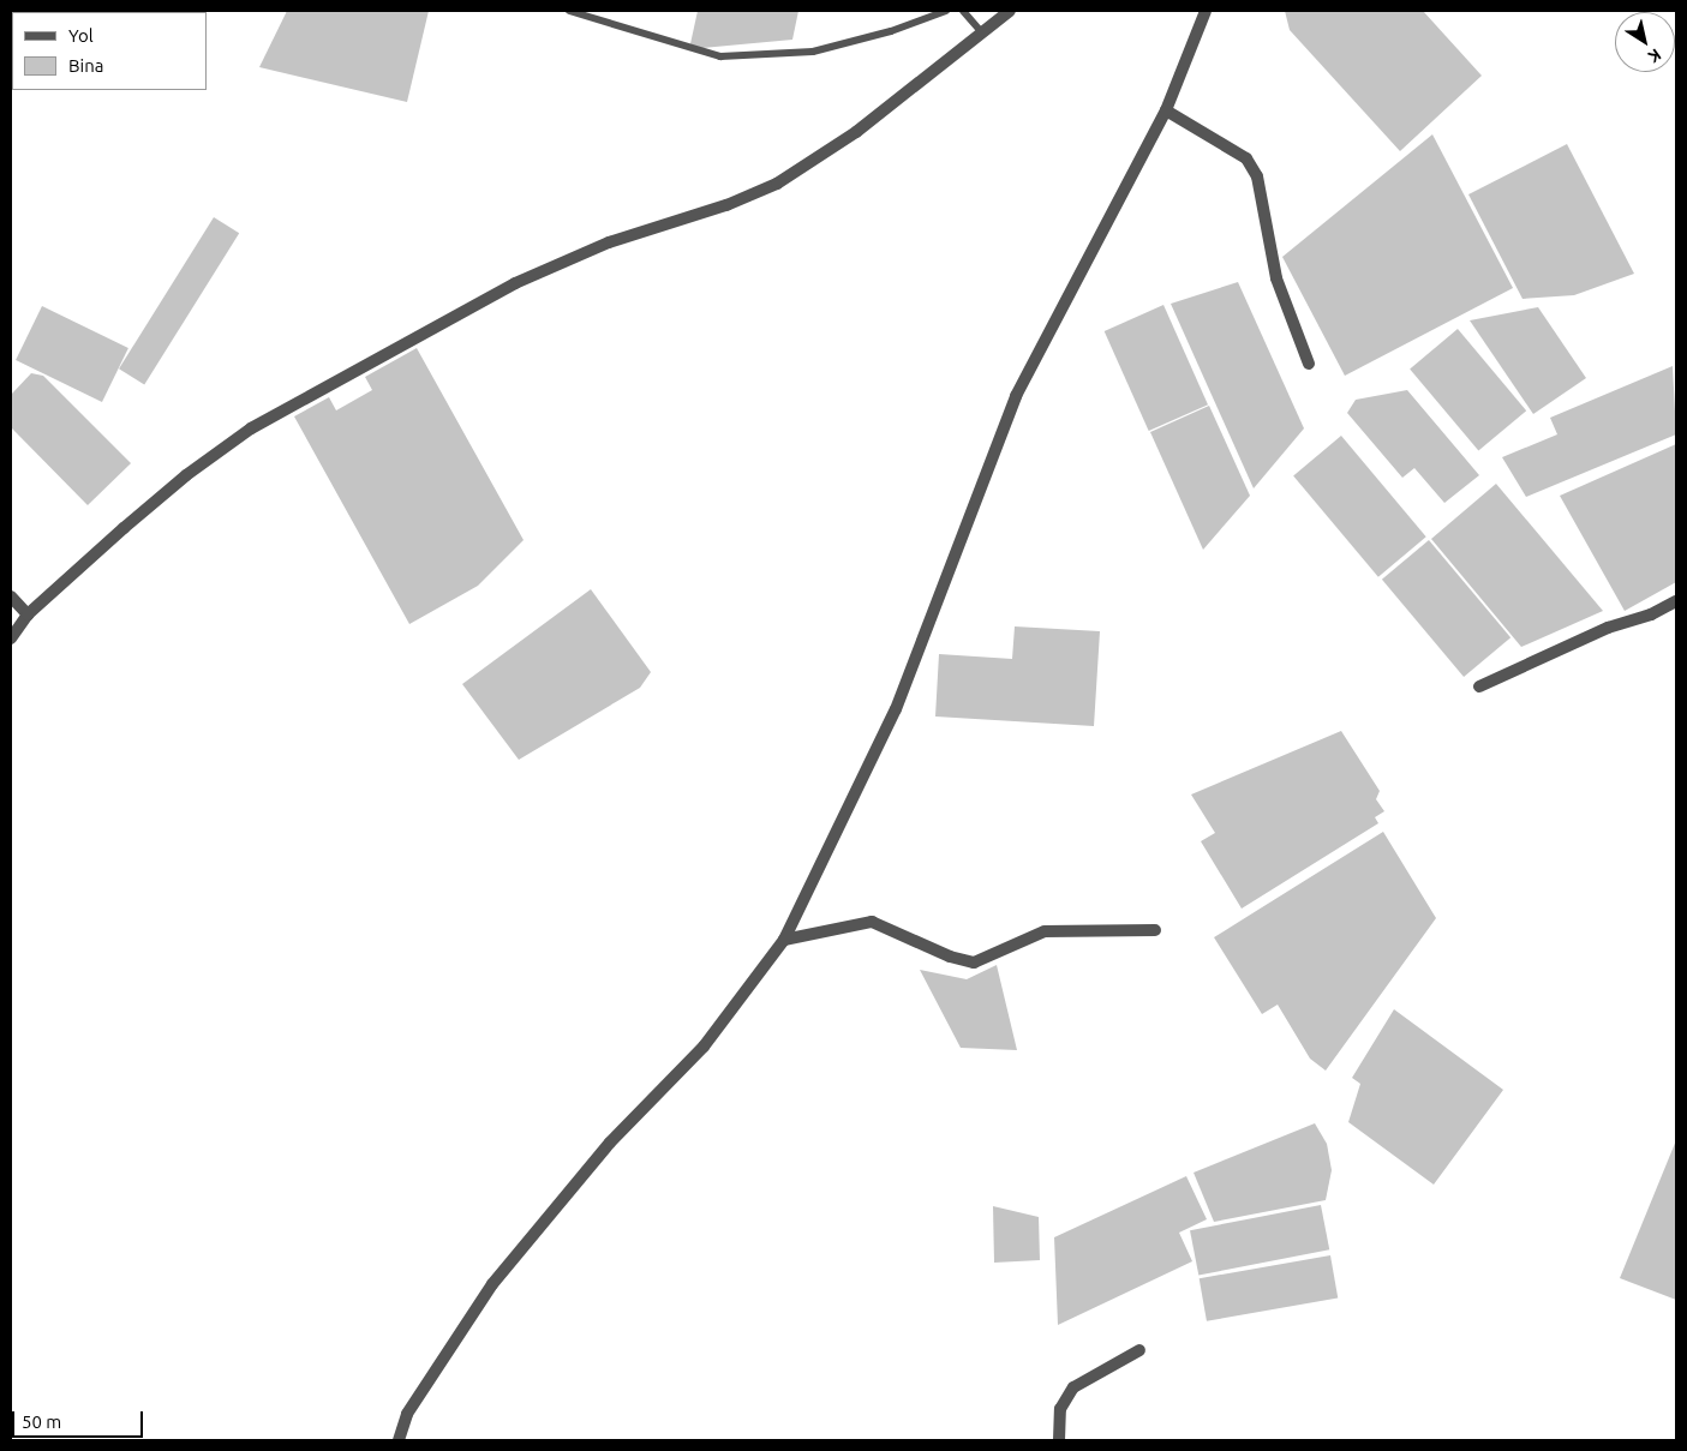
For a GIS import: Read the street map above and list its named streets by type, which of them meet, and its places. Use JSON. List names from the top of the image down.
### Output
{
  "legend": ["Yol", "Bina"],
  "scale_bar": "50 m",
  "north": "bottom right"
}
